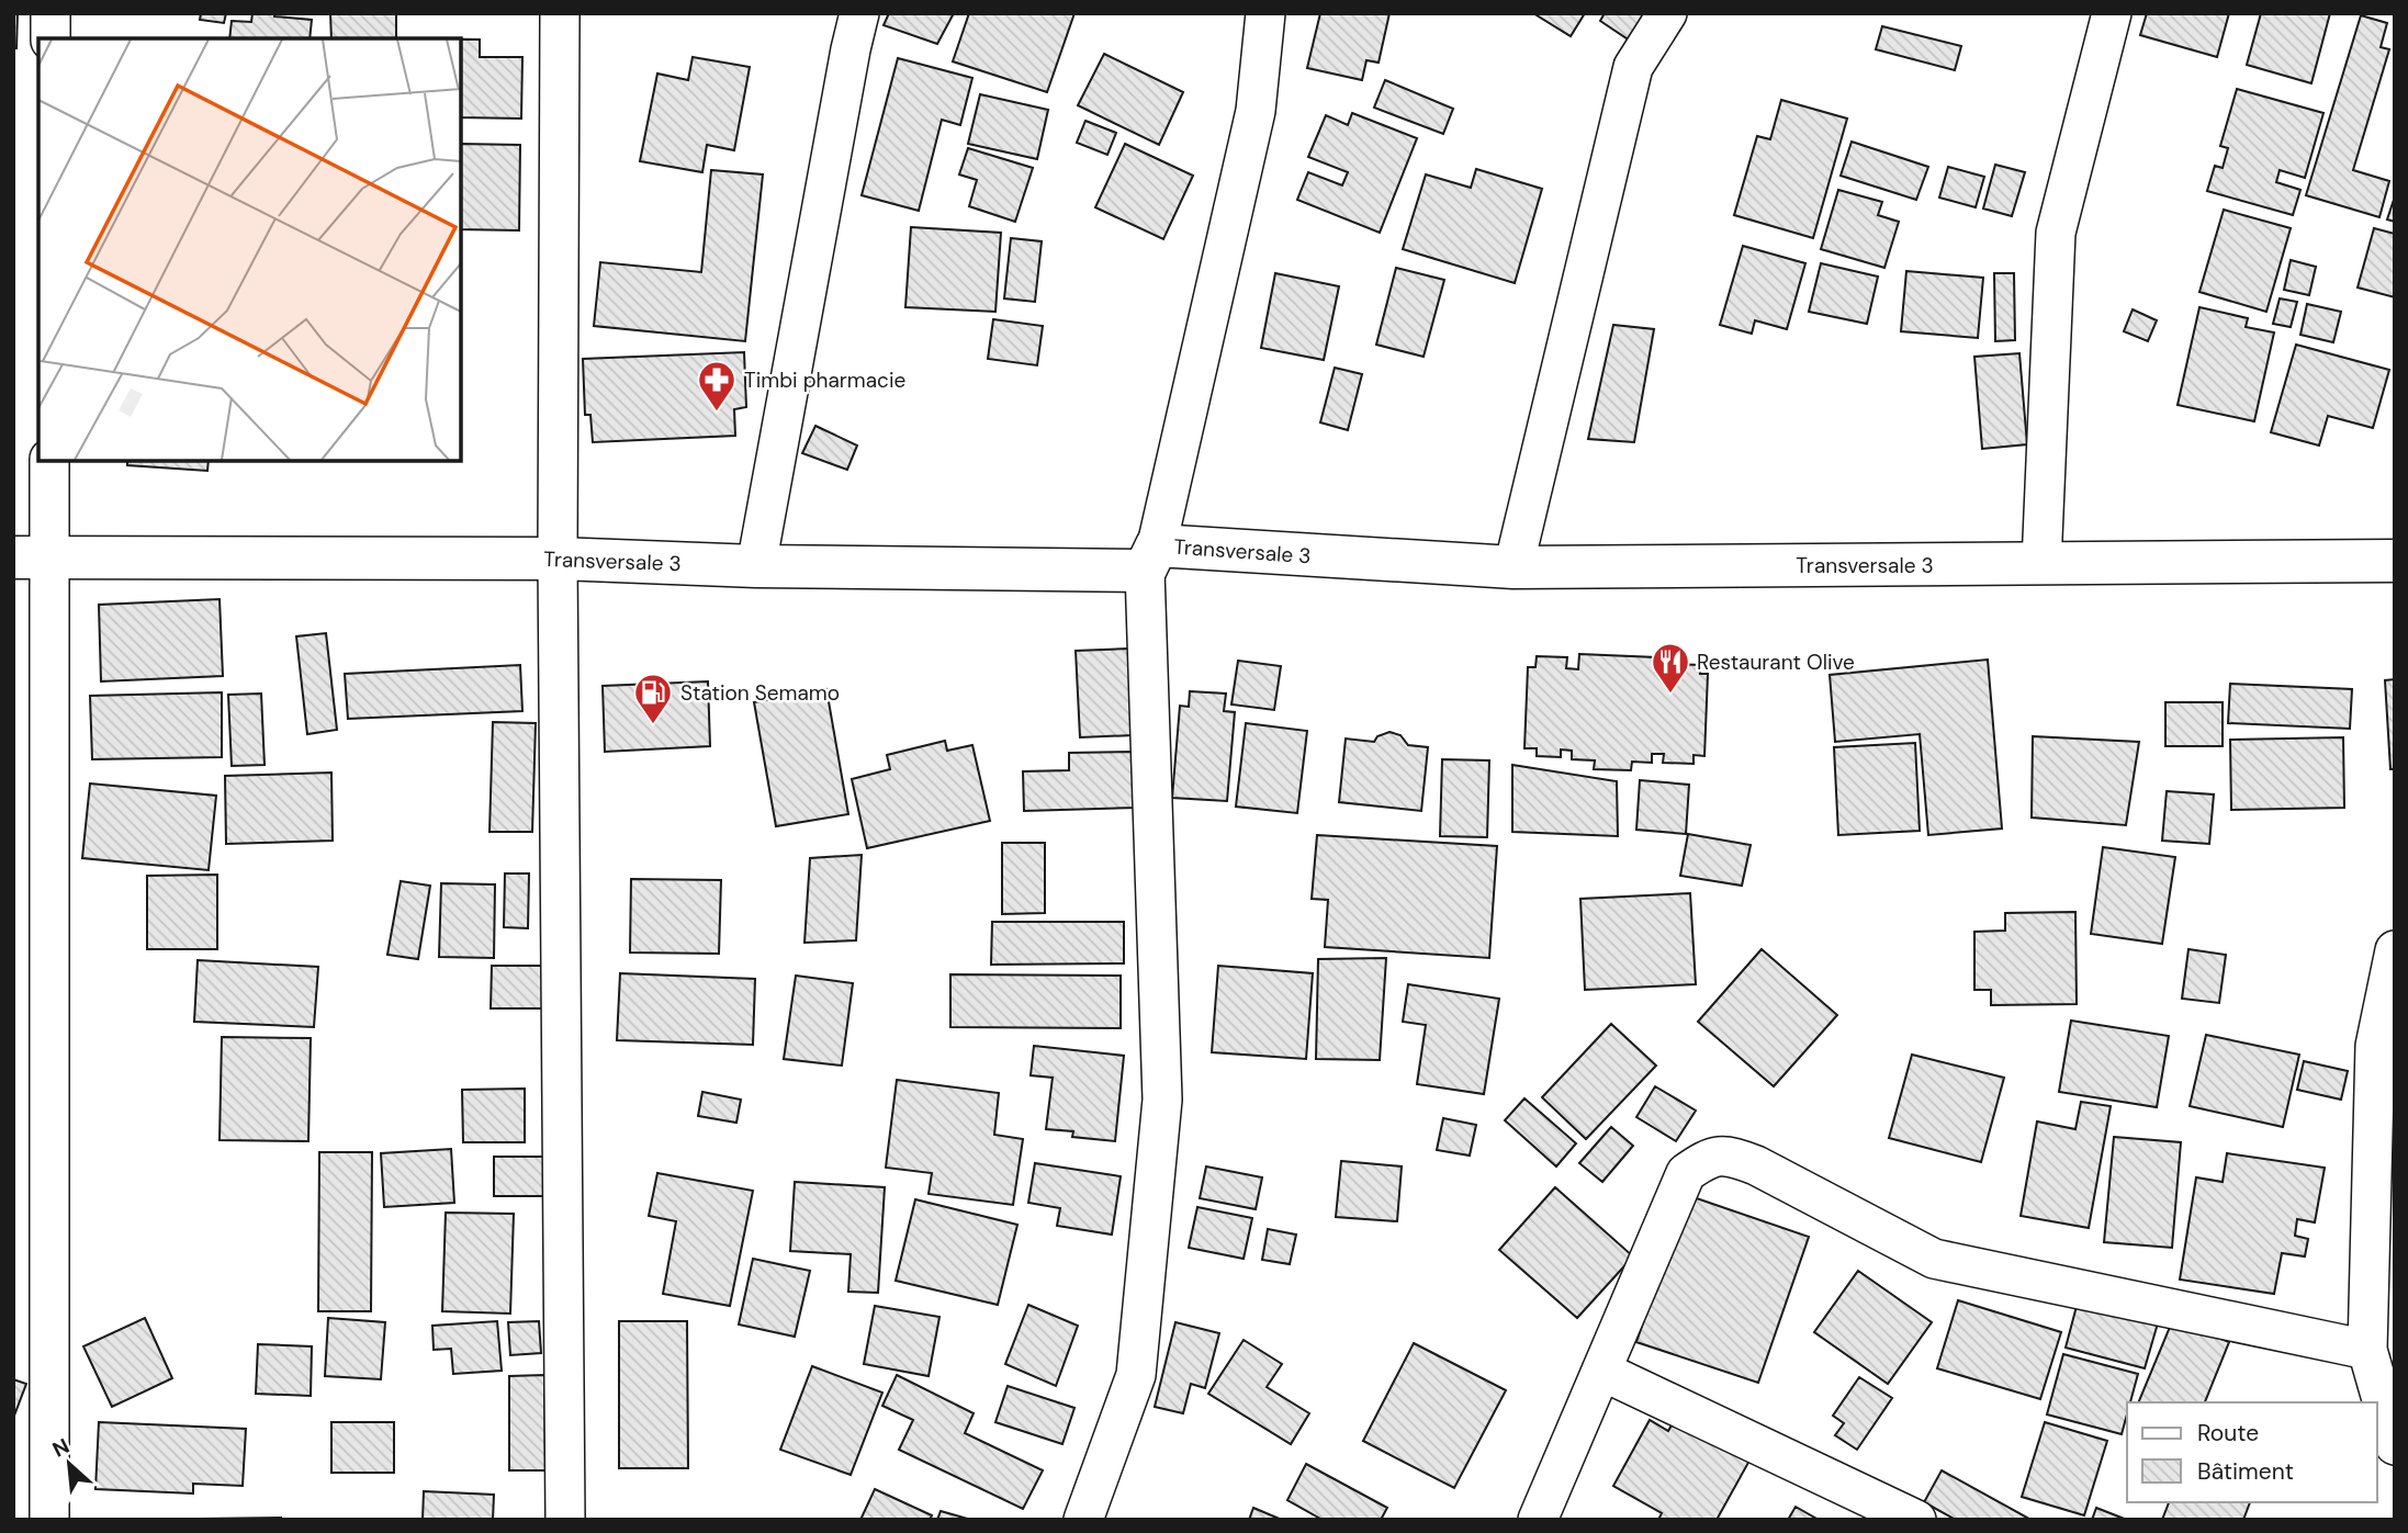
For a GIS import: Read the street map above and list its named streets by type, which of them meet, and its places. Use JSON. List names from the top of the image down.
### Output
{
  "streets": {
    "main road": ["Transversale 3"]
  },
  "places": {
    "pharmacy": ["Timbi pharmacie"],
    "restaurant": ["Restaurant Olive"],
    "fuel station": ["Station Semamo"]
  },
  "legend": ["Route", "Bâtiment"],
  "north": "top left"
}
